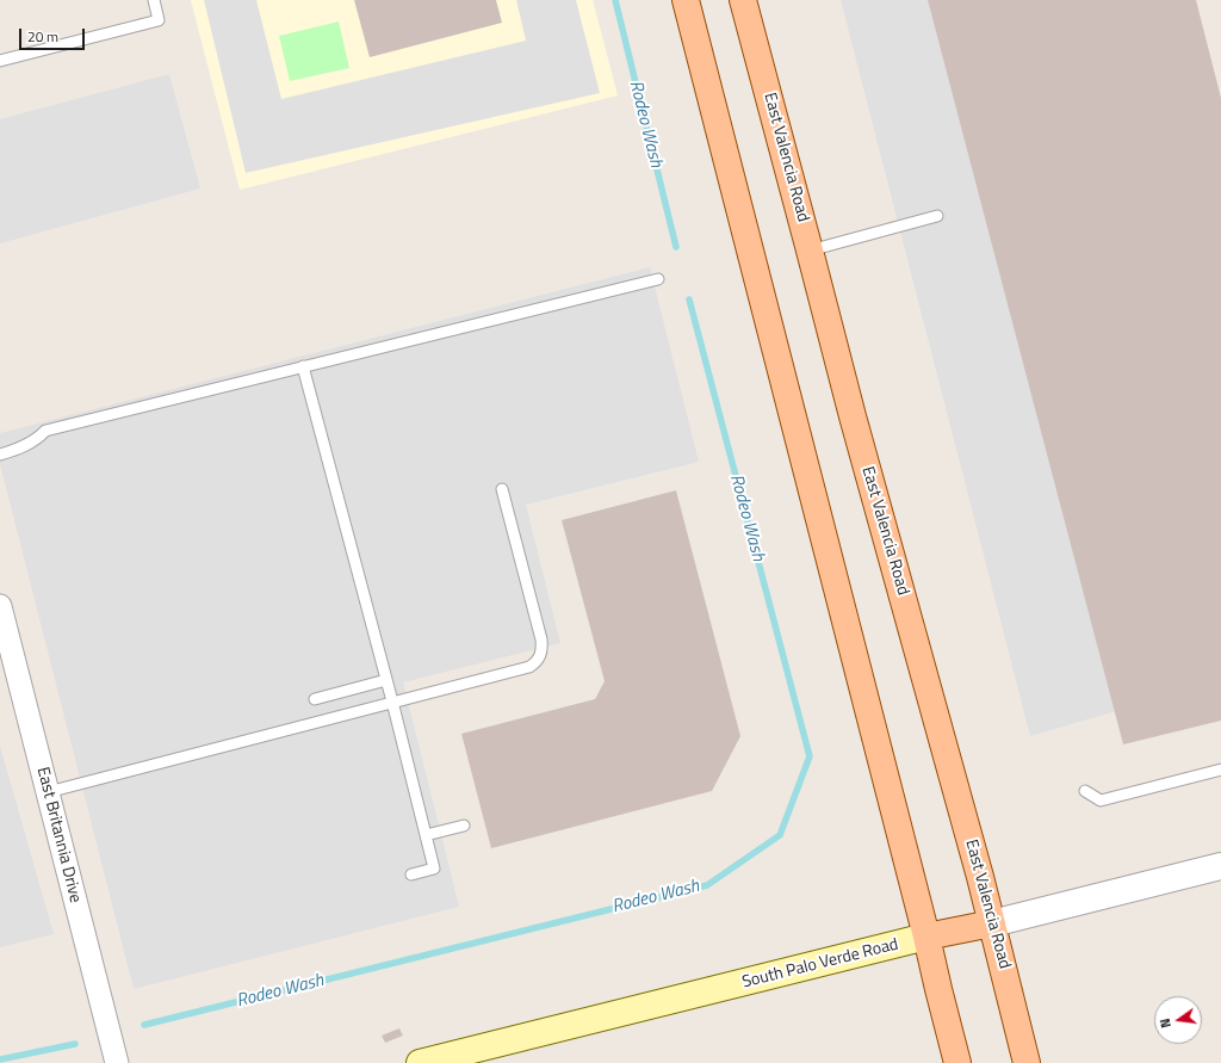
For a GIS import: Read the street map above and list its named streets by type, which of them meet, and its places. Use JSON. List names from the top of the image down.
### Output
{
  "streets": {
    "main road": ["East Valencia Road", "South Palo Verde Road"],
    "street": ["East Britannia Drive"]
  },
  "crossings": [
    ["East Valencia Road", "South Palo Verde Road"]
  ],
  "water": ["Rodeo Wash"],
  "scale_bar": "20 m",
  "north": "left"
}
